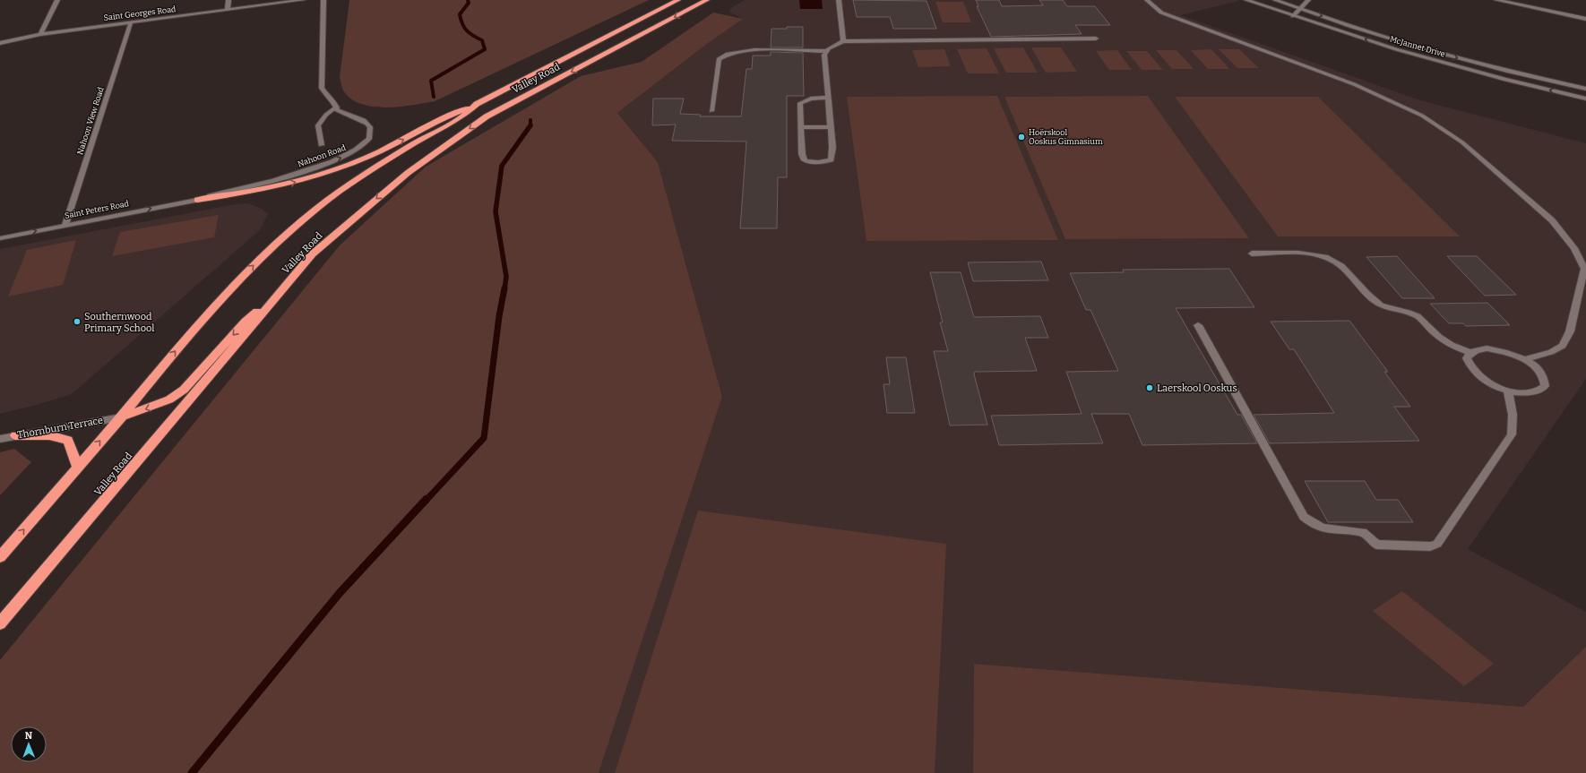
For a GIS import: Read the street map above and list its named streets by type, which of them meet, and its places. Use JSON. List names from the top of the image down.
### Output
{
  "streets": {
    "highway": ["Valley Road"],
    "street": [
      "Saint Georges Road",
      "McJannet Drive",
      "Nahoon View Road",
      "Nahoon Road",
      "Saint Peters Road",
      "Thornburn Terrace"
    ]
  },
  "crossings": [
    ["Saint Georges Road", "Nahoon View Road"],
    ["Valley Road", "Thornburn Terrace"],
    ["Nahoon View Road", "Saint Peters Road"],
    ["Nahoon Road", "Saint Peters Road"]
  ],
  "one_way": ["Saint Peters Road"],
  "places": ["Hoërskool Ooskus Gimnasium", "Southernwood Primary School", "Laerskool Ooskus"],
  "north": "top"
}
